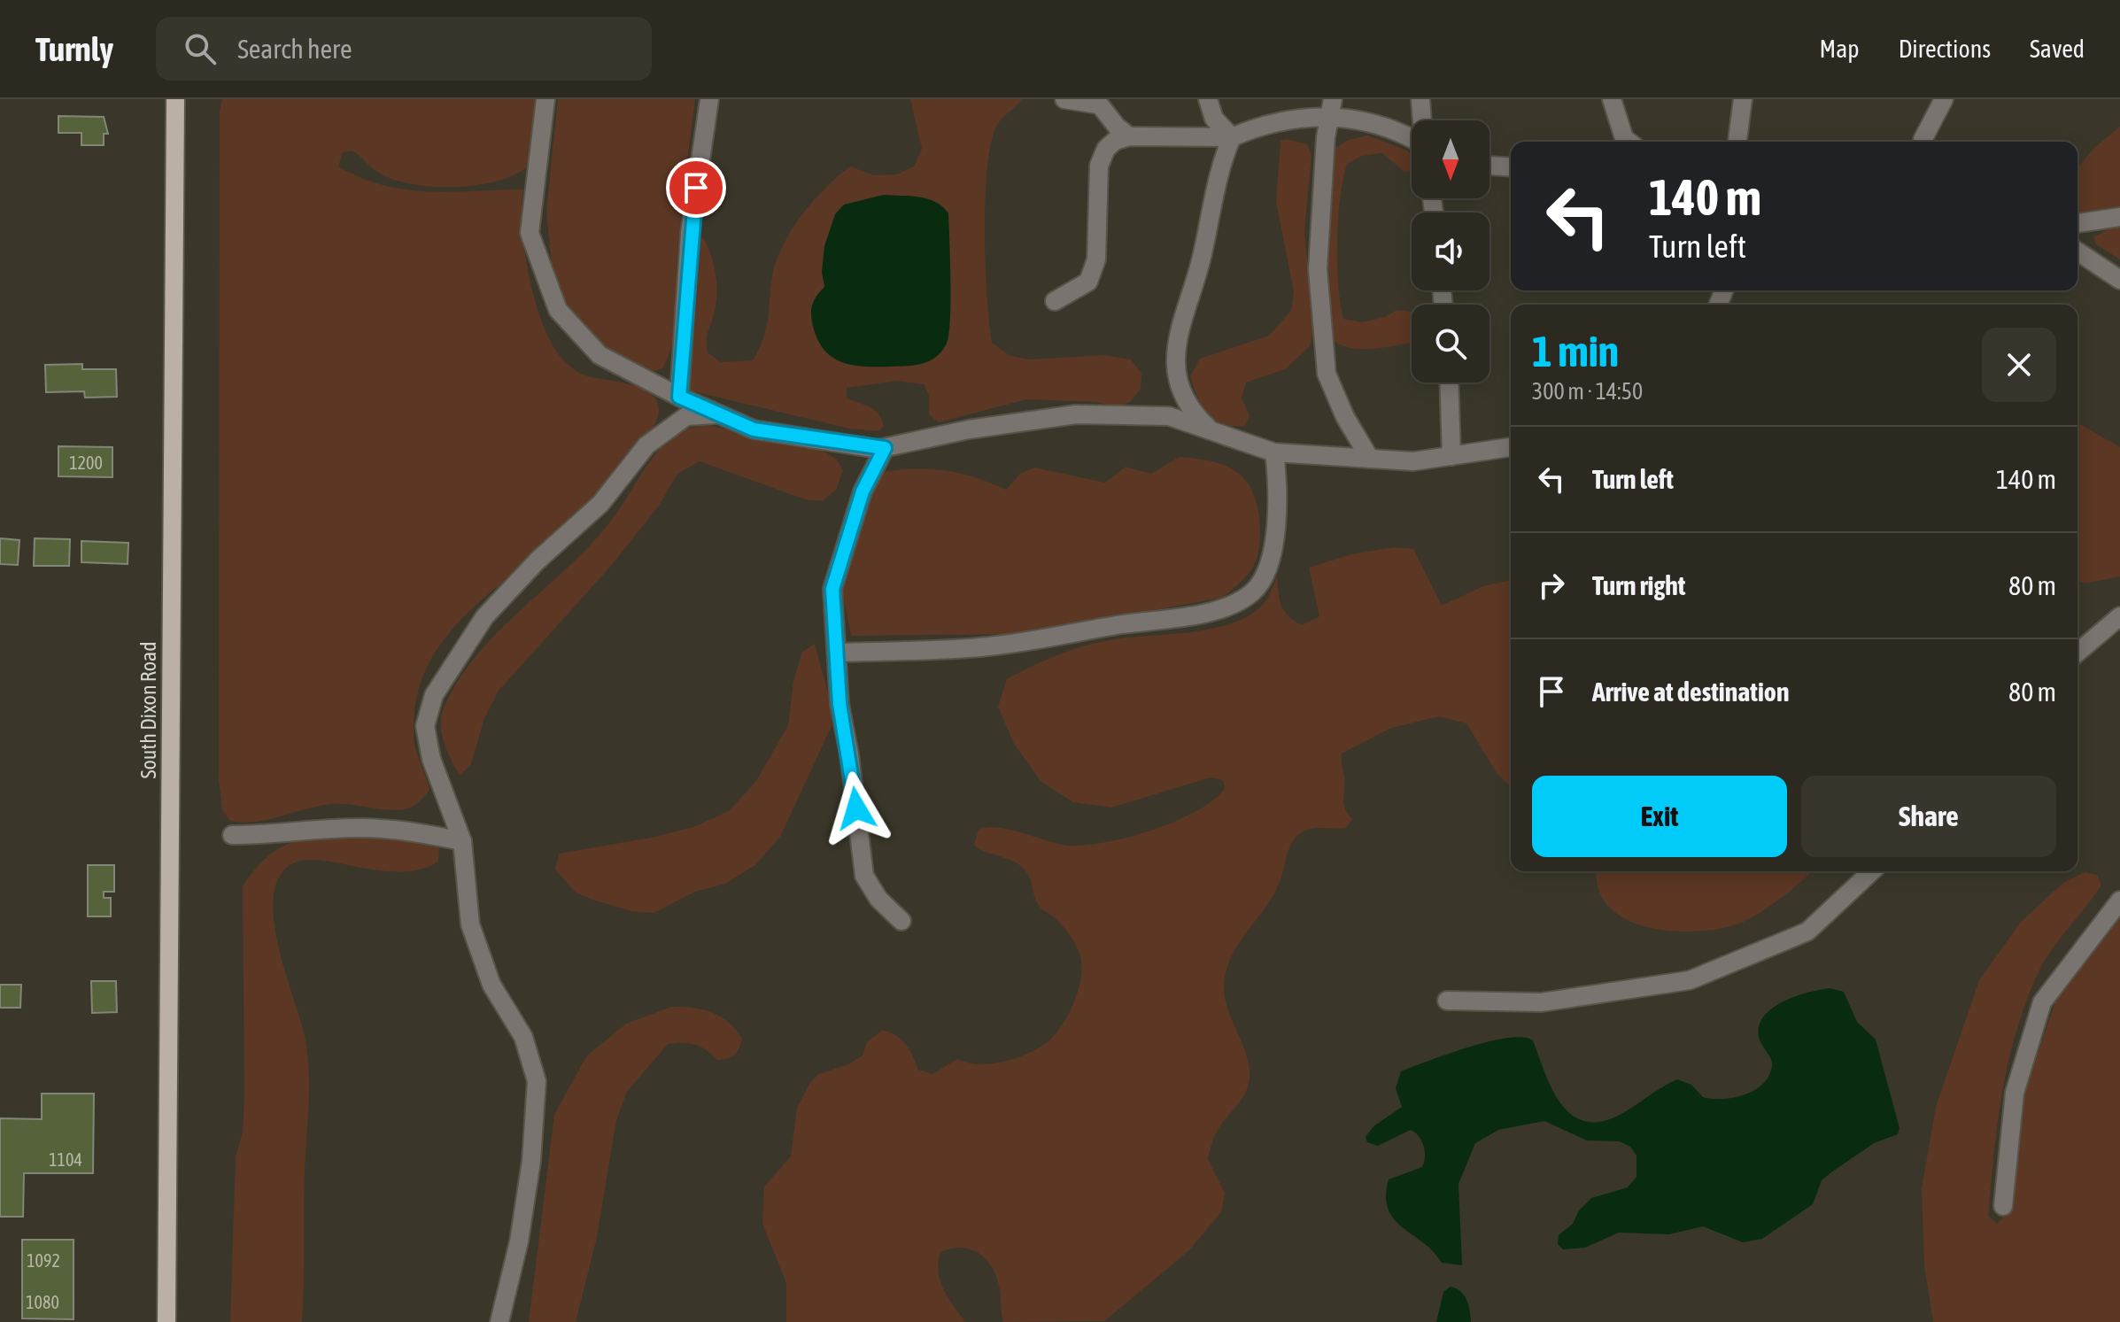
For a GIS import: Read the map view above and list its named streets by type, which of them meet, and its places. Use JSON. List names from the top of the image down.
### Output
{
  "streets": {
    "main road": ["South Dixon Road"]
  },
  "house_numbers": [
    "1200",
    "1104",
    "1092",
    "1080"
  ],
  "north": "bottom",
  "page": {
    "header": "Turnly",
    "search": "Search here",
    "nav": ["Map", "Directions", "Saved"],
    "turn": ["140 m", "Turn left"],
    "heading": ["1 min", "300 m · 14:50"],
    "list": [
      {
        "name": "Turn left",
        "value": "140 m"
      },
      {
        "name": "Turn right",
        "value": "80 m"
      },
      {
        "name": "Arrive at destination",
        "value": "80 m"
      }
    ],
    "buttons": ["Exit", "Share"]
  }
}
